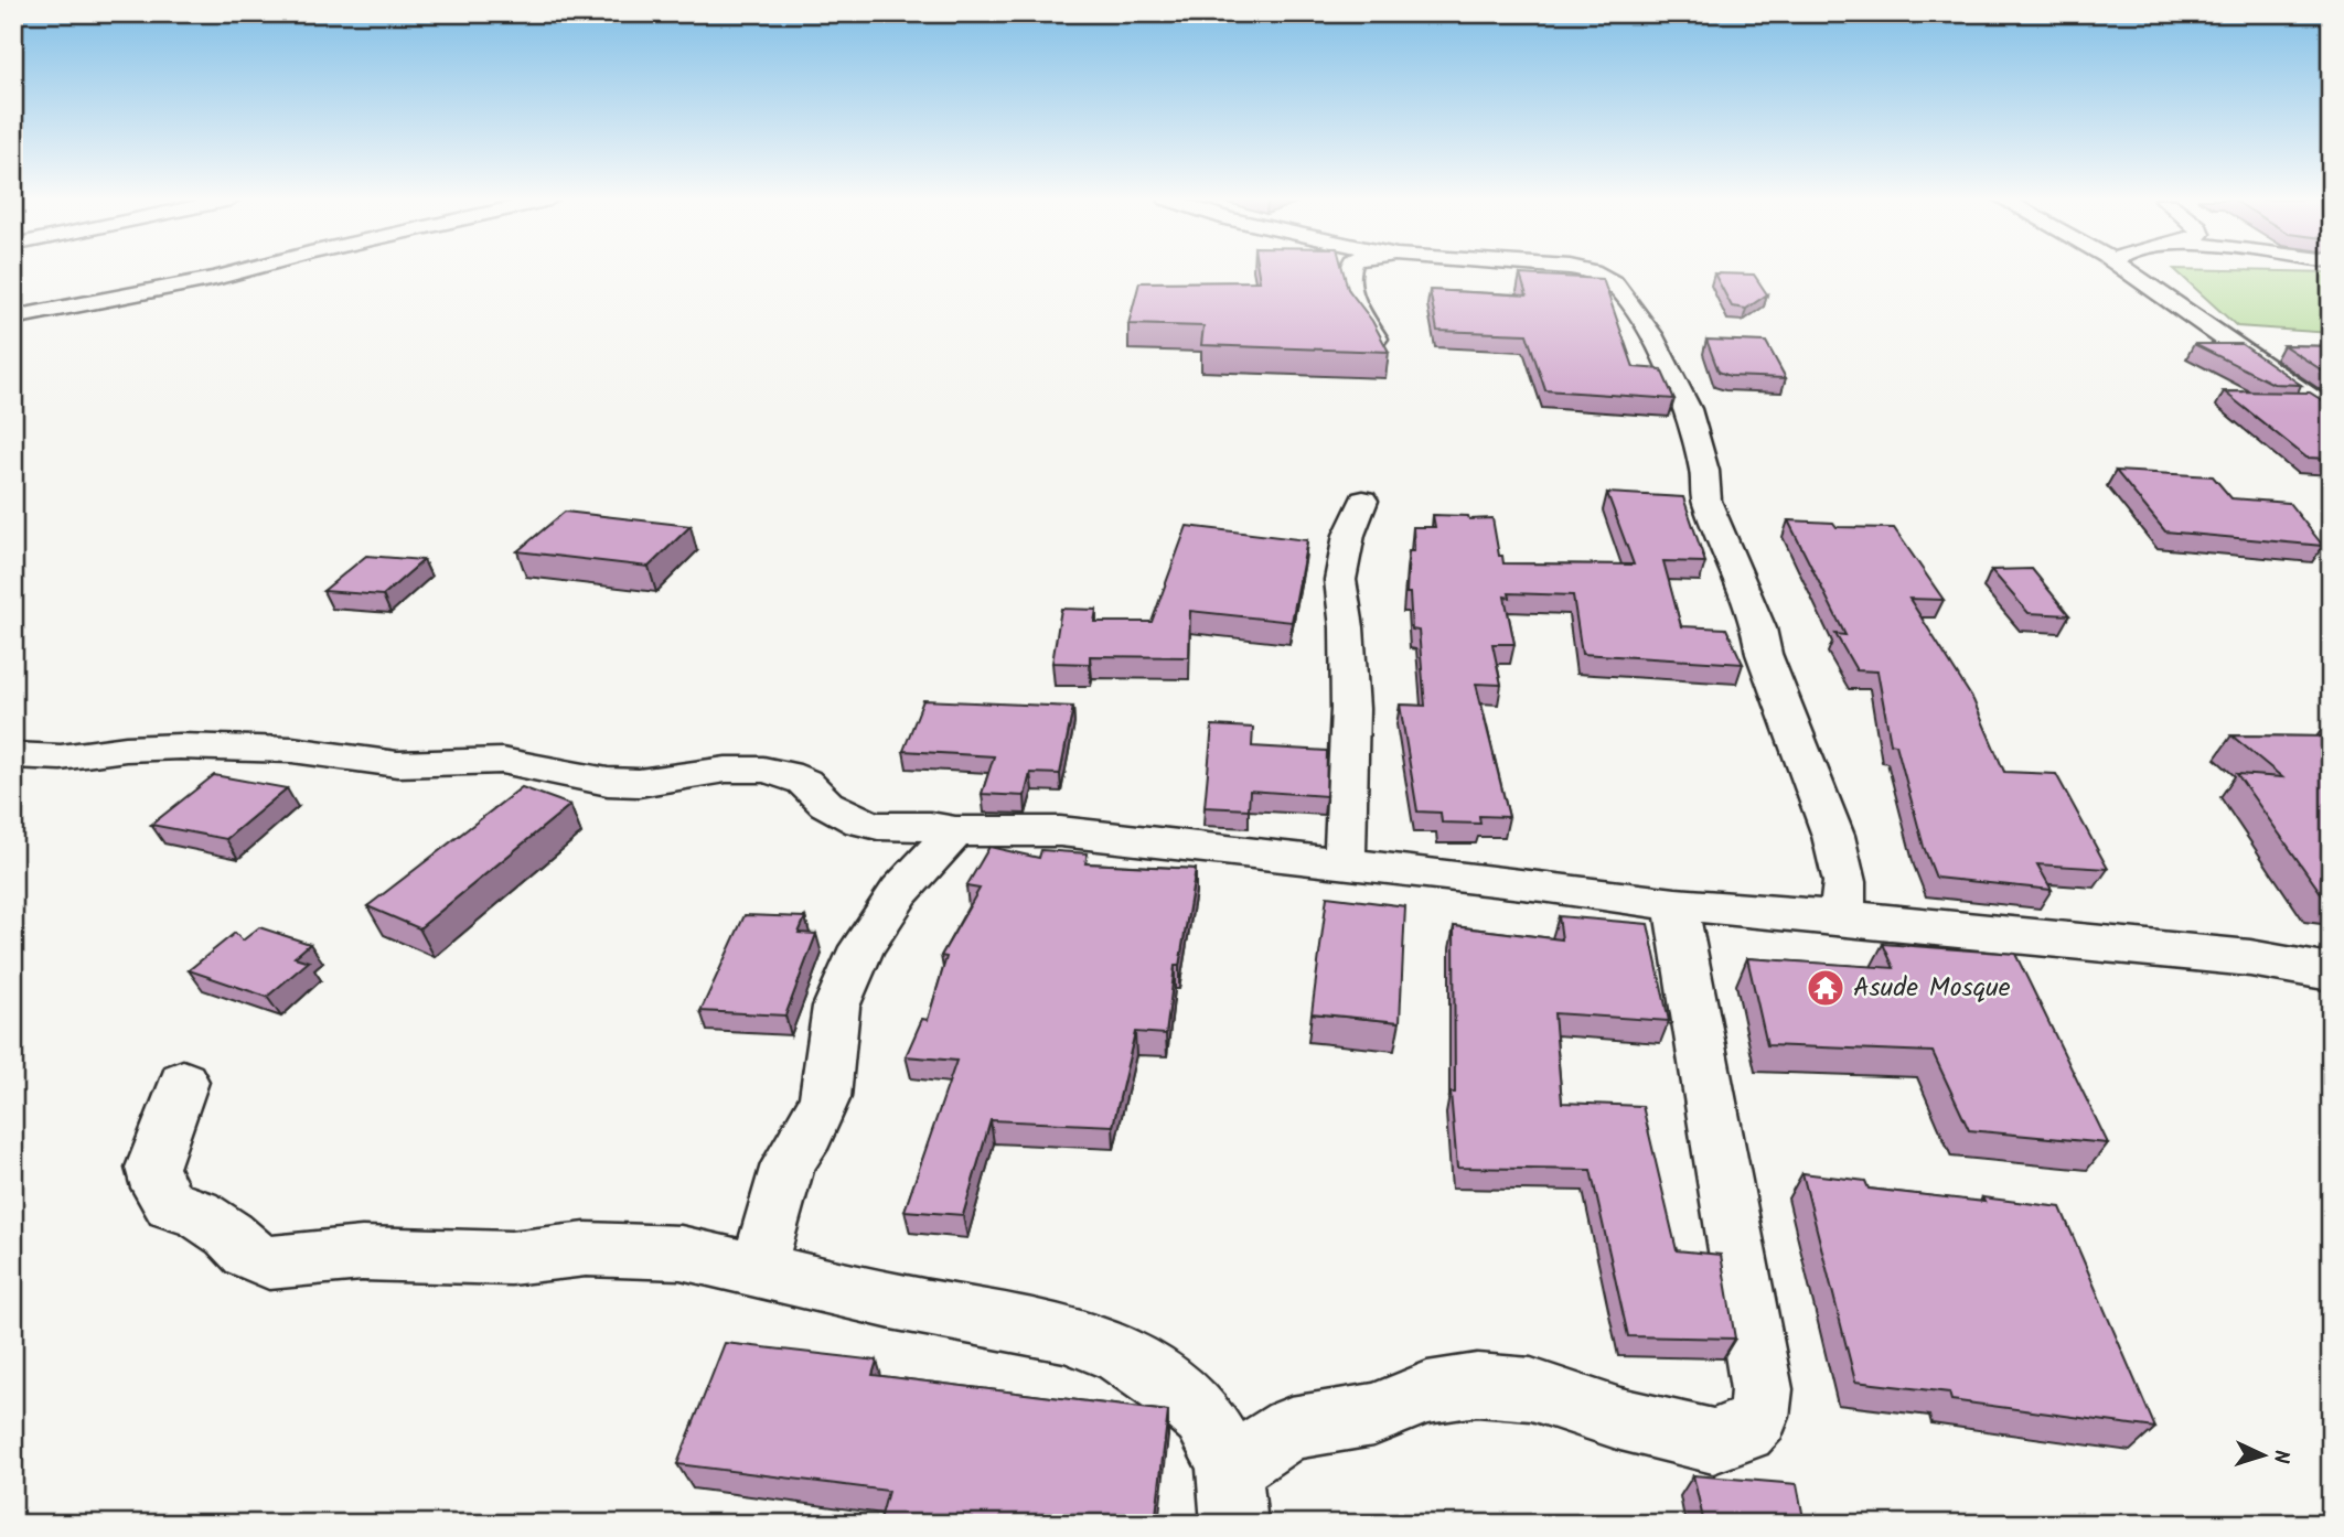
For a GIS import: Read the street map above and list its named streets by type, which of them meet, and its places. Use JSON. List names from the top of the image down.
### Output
{
  "places": {
    "temple": ["Asude Mosque"]
  },
  "north": "right"
}
